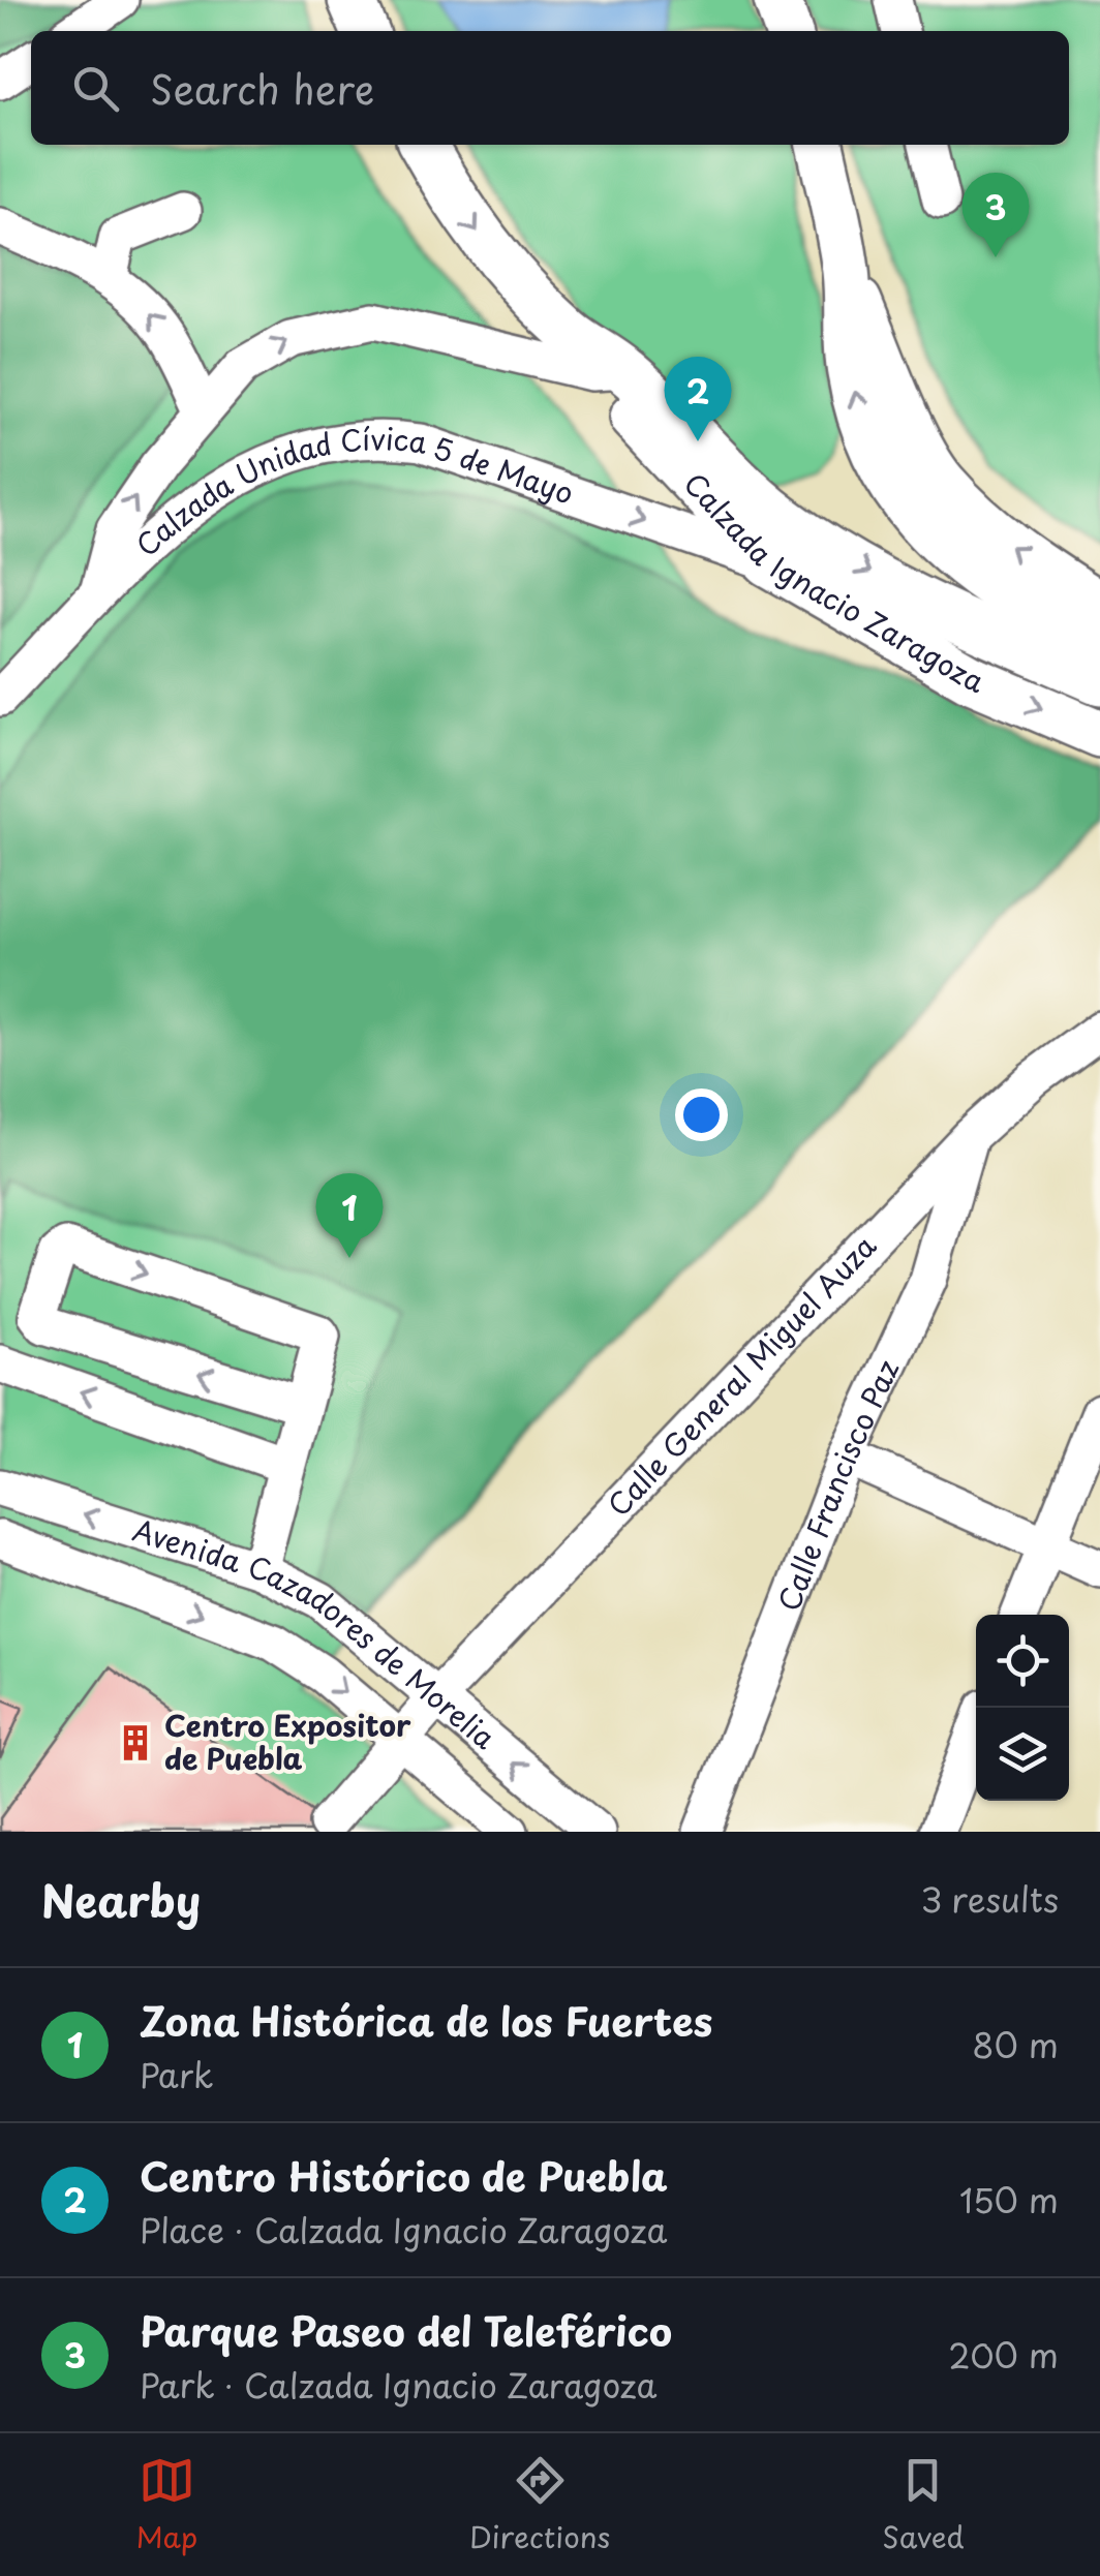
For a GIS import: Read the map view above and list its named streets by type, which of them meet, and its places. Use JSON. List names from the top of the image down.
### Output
{
  "streets": {
    "main road": ["Calzada Ignacio Zaragoza"],
    "street": [
      "Calzada Unidad Cívica 5 de Mayo",
      "Calle General Miguel Auza",
      "Calle Francisco Paz",
      "Avenida Cazadores de Morelia"
    ]
  },
  "crossings": [
    ["Calzada Unidad Cívica 5 de Mayo", "Calzada Ignacio Zaragoza"],
    ["Calle General Miguel Auza", "Calle Francisco Paz"],
    ["Calle General Miguel Auza", "Avenida Cazadores de Morelia"]
  ],
  "places": {
    "building": ["Centro Expositor de Puebla"]
  },
  "page": {
    "search": "Search here",
    "pins": ["3", "2", "1"],
    "heading": ["Nearby", "3 results"],
    "list": [
      {
        "mark": "1",
        "name": "Zona Histórica de los Fuertes",
        "note": "Park",
        "value": "80 m"
      },
      {
        "mark": "2",
        "name": "Centro Histórico de Puebla",
        "note": "Place · Calzada Ignacio Zaragoza",
        "value": "150 m"
      },
      {
        "mark": "3",
        "name": "Parque Paseo del Teleférico",
        "note": "Park · Calzada Ignacio Zaragoza",
        "value": "200 m"
      }
    ],
    "nav": ["Map", "Directions", "Saved"]
  }
}
